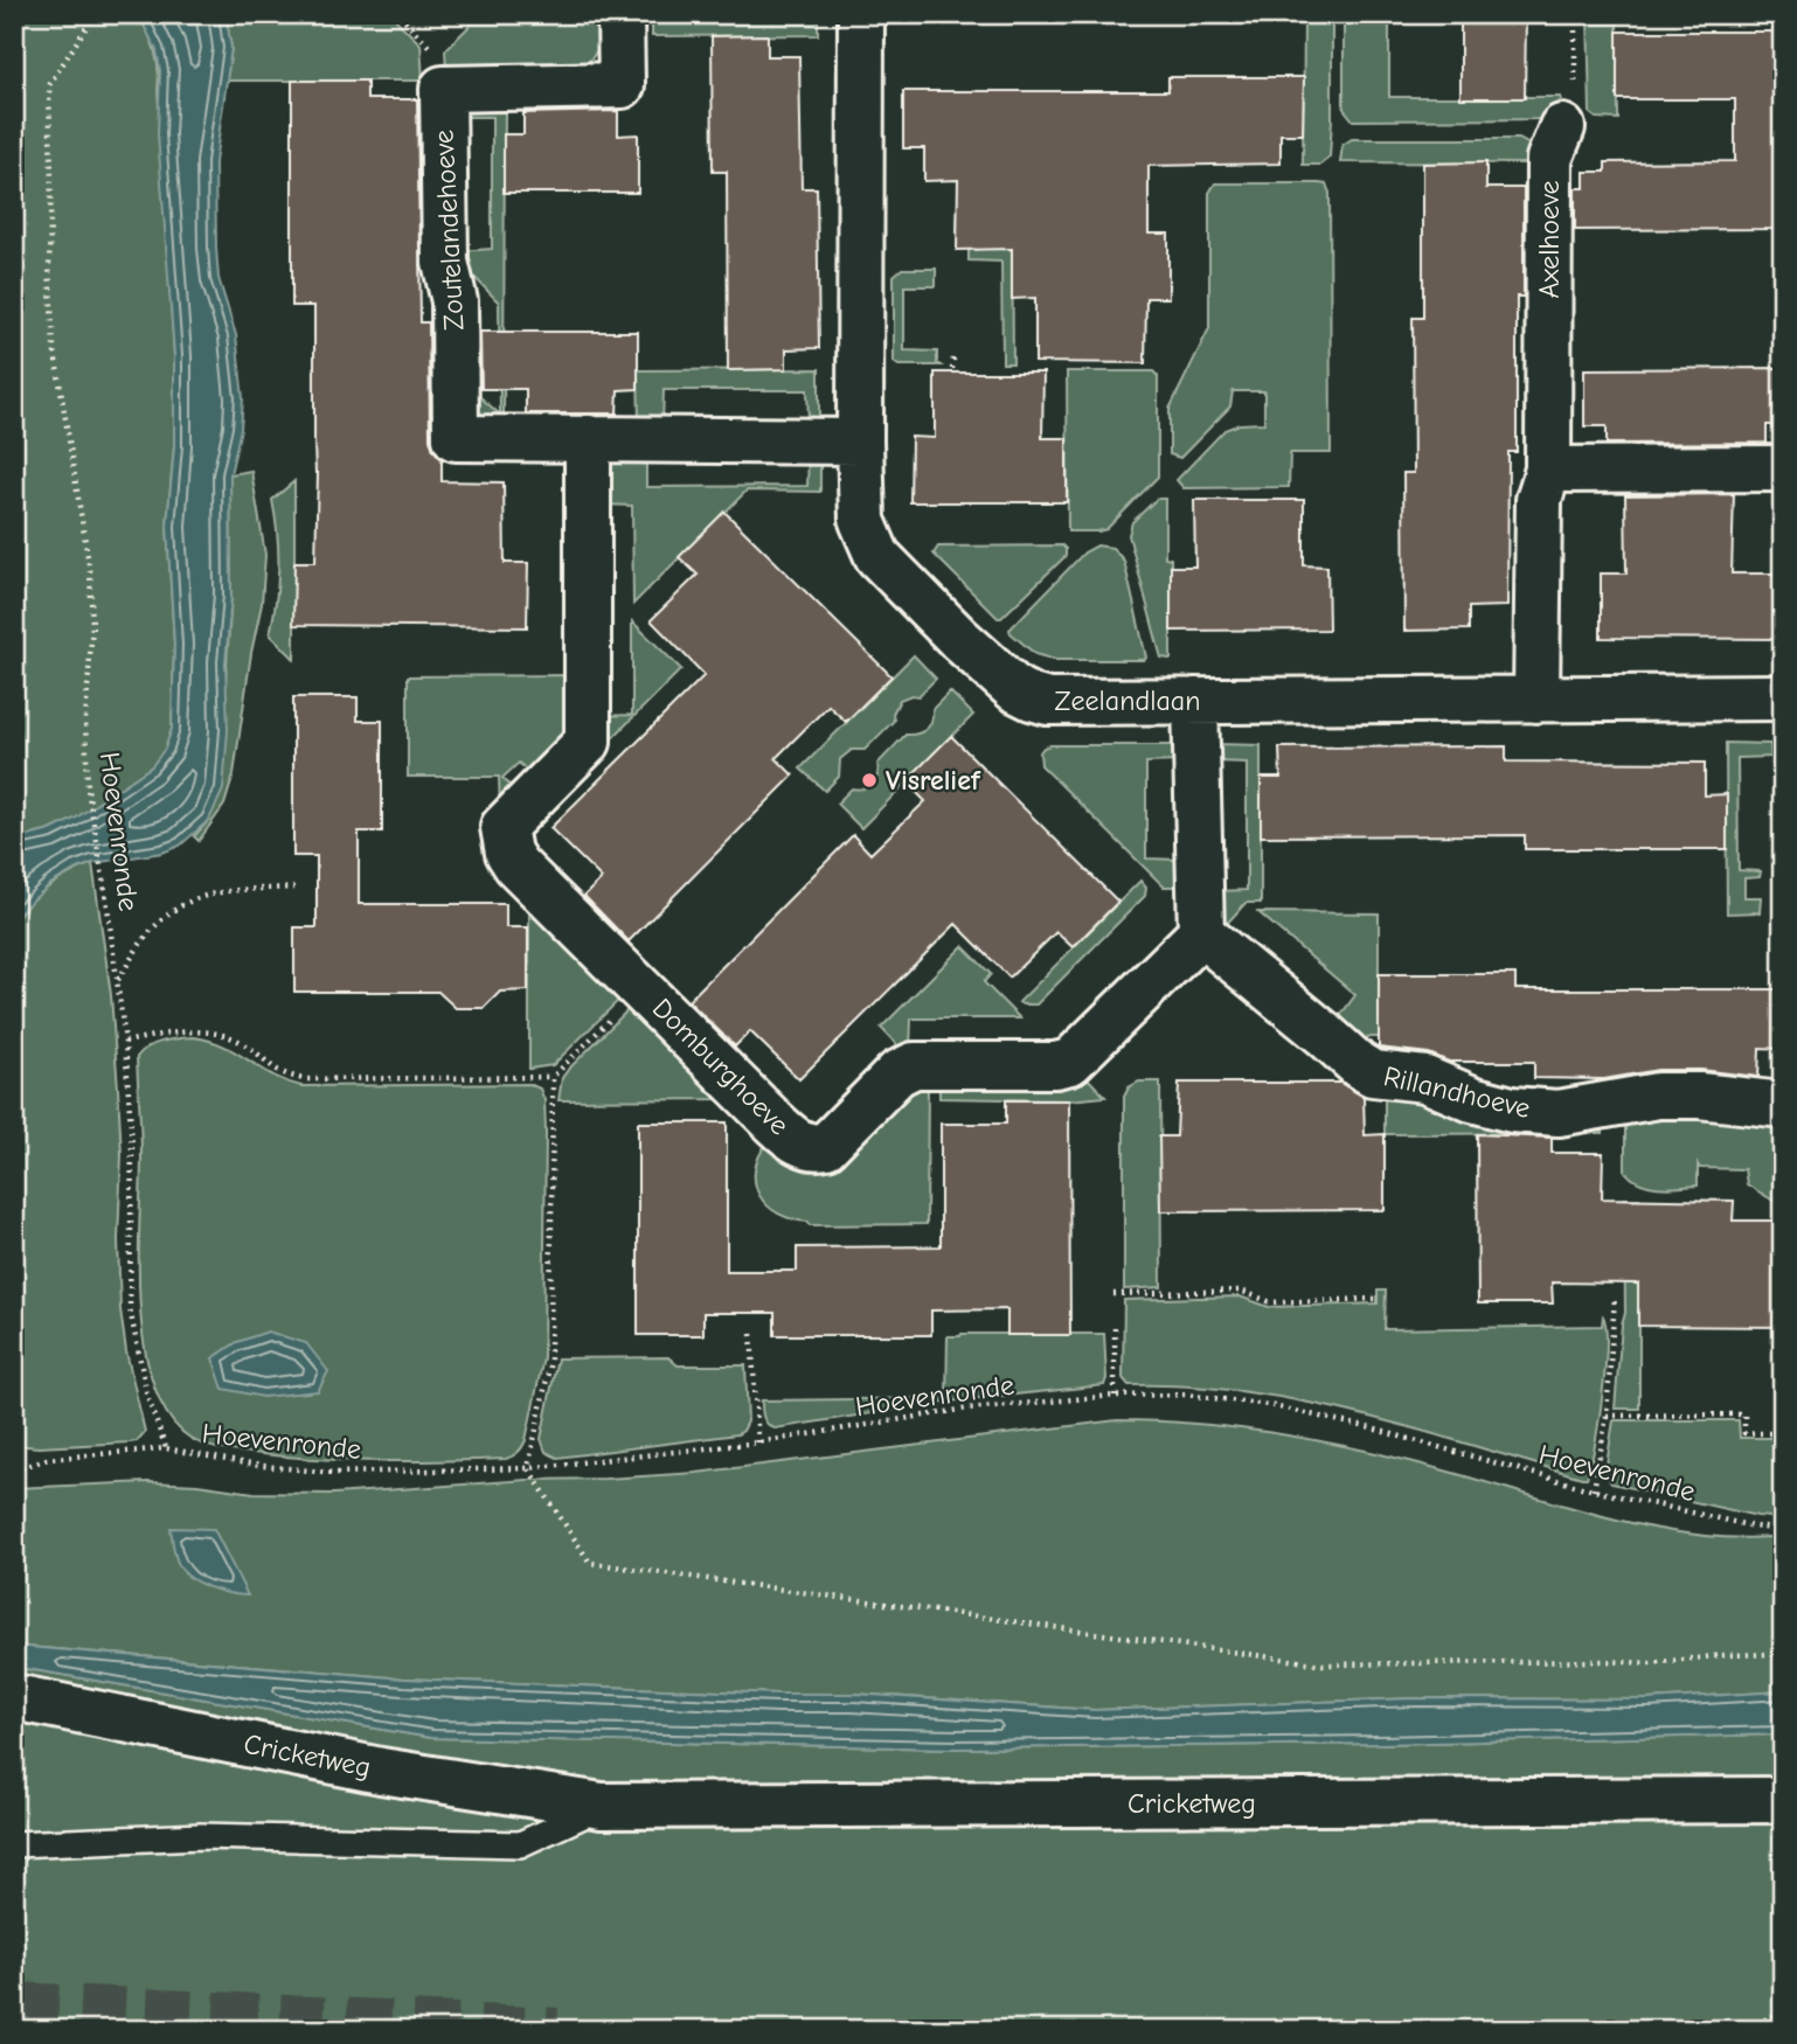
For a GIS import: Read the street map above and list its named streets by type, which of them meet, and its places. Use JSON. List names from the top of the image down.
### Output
{
  "streets": {
    "street": [
      "Zoutelandehoeve",
      "Axelhoeve",
      "Zeelandlaan",
      "Domburghoeve",
      "Rillandhoeve",
      "Cricketweg"
    ],
    "path": ["Hoevenronde"]
  },
  "crossings": [
    ["Zoutelandehoeve", "Zeelandlaan"],
    ["Zoutelandehoeve", "Domburghoeve"],
    ["Axelhoeve", "Zeelandlaan"],
    ["Domburghoeve", "Rillandhoeve"]
  ],
  "places": ["Visrelief"]
}
